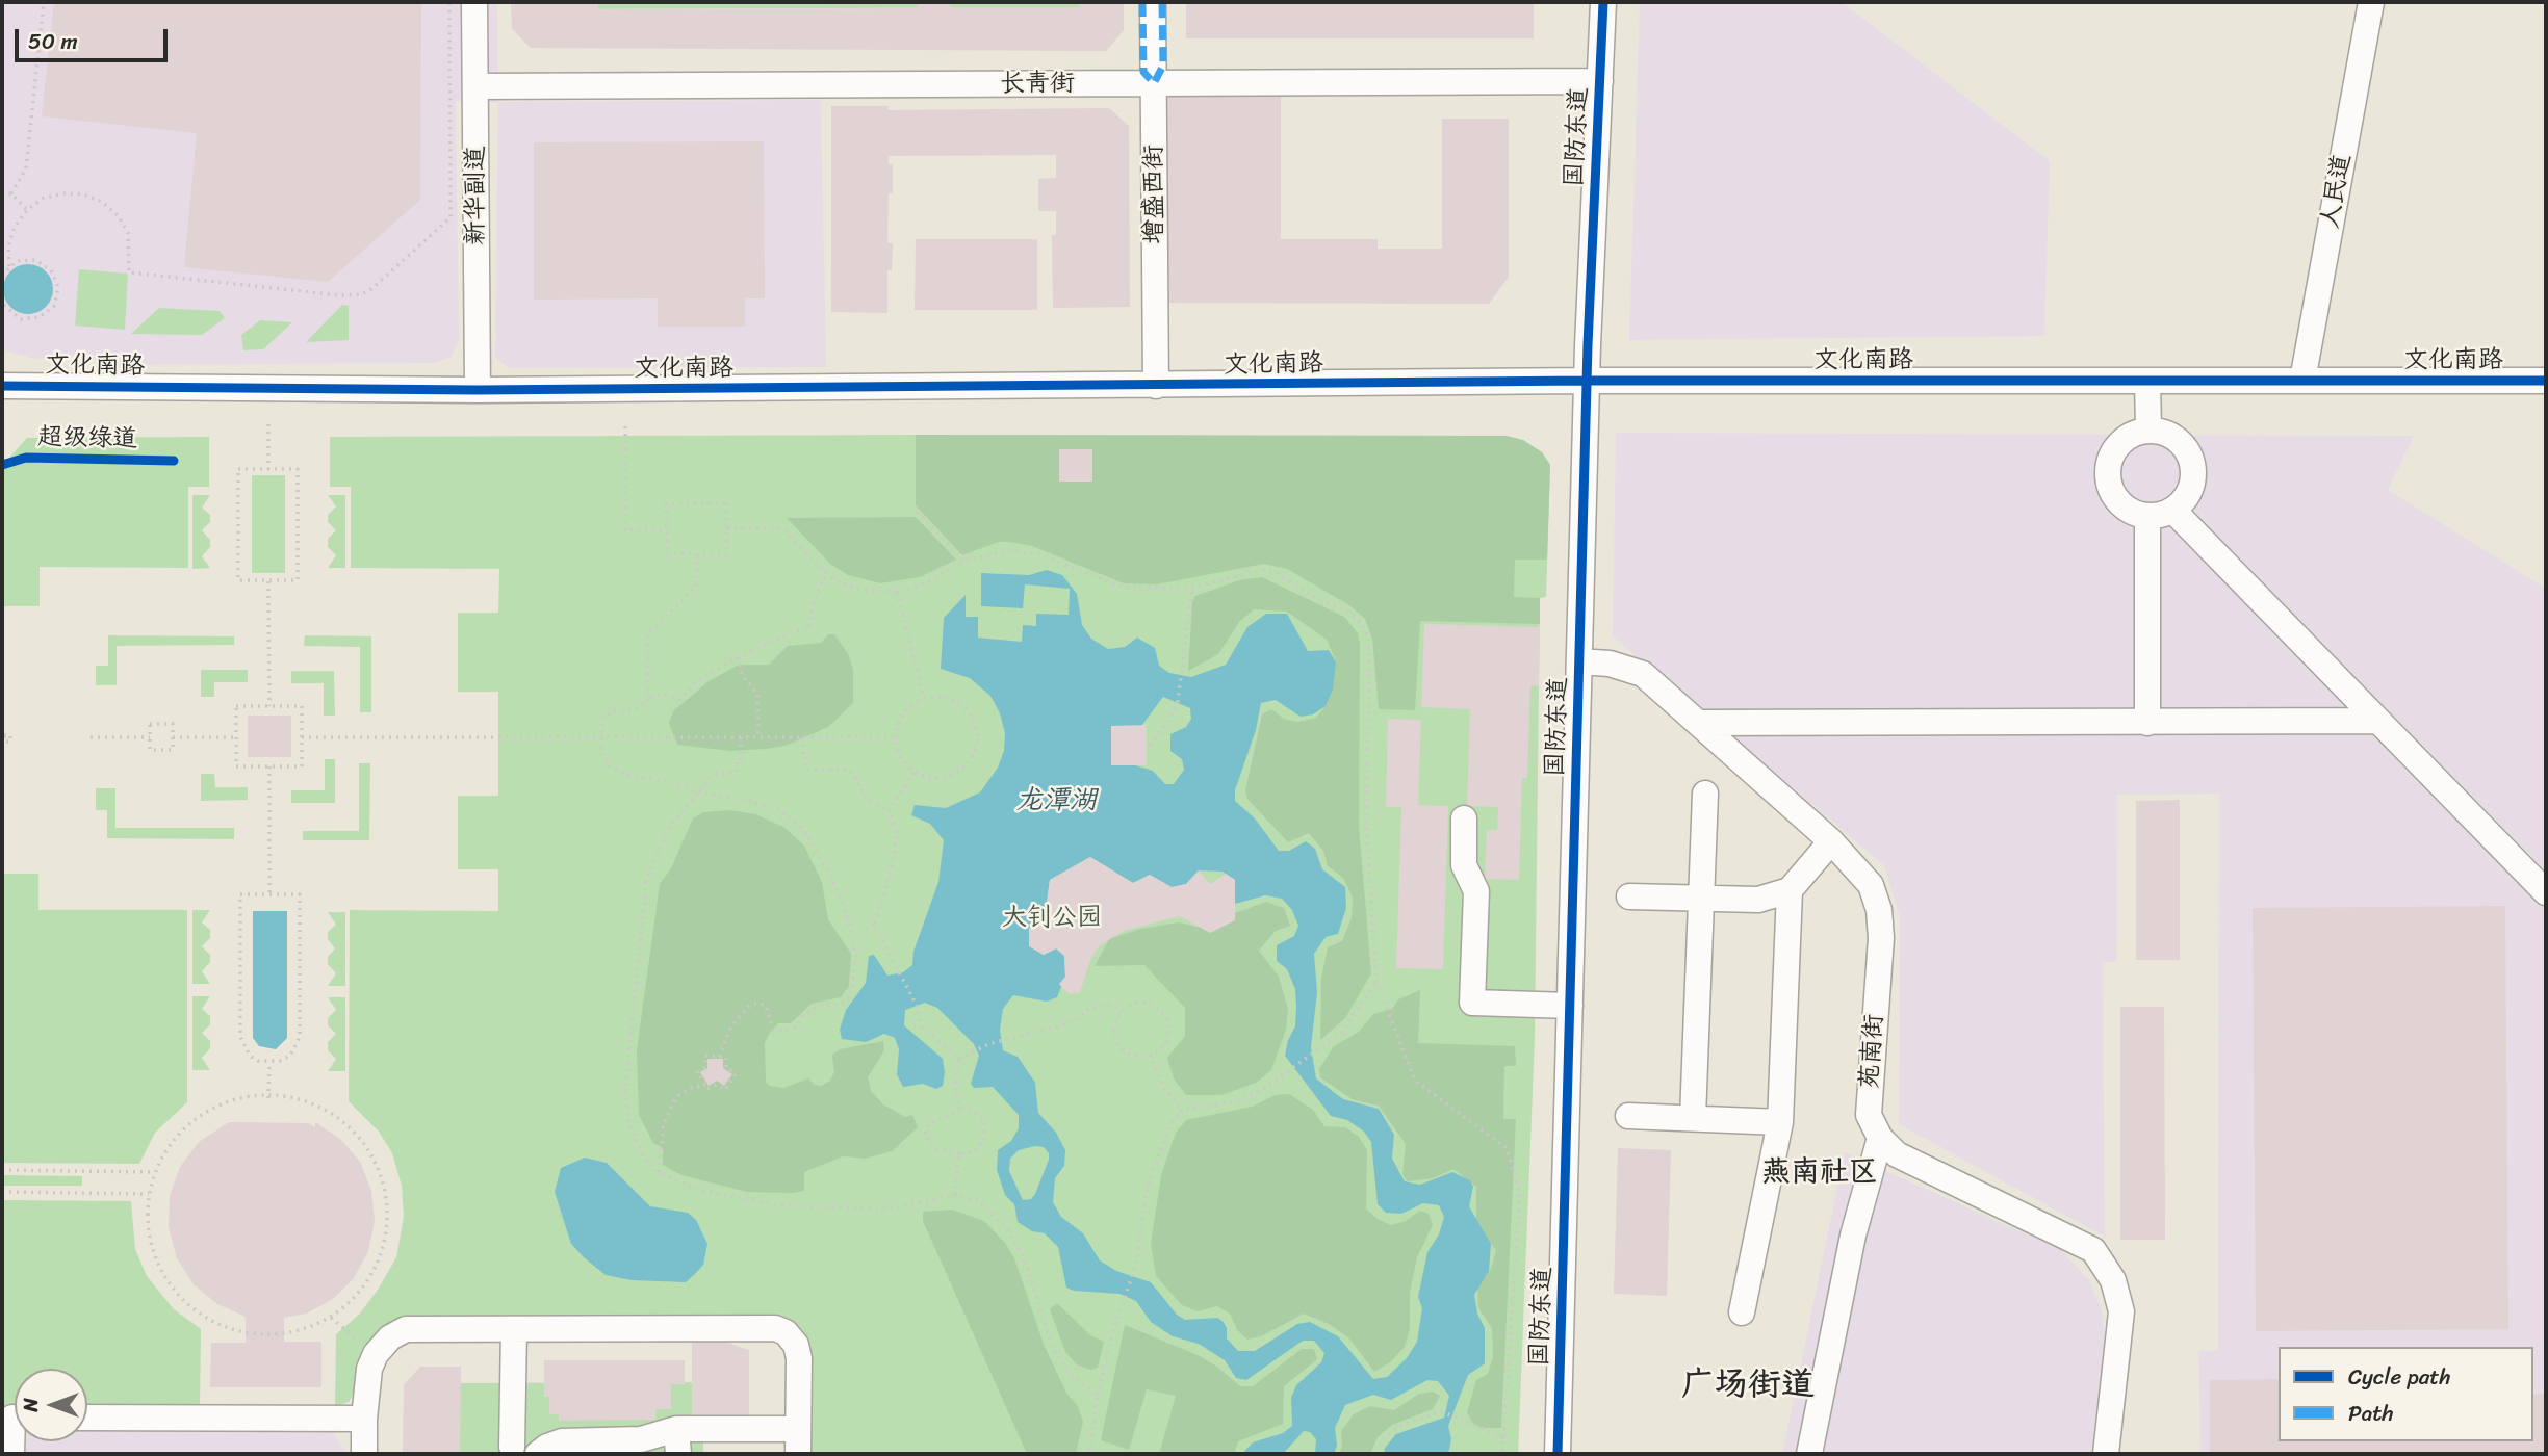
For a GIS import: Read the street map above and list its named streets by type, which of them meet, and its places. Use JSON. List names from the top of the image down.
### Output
{
  "streets": {
    "street": [
      "长青街",
      "国防东道",
      "人民道",
      "增盛西街",
      "新华副道",
      "文化南路",
      "苑南街"
    ],
    "cycle path": ["超级绿道"]
  },
  "crossings": [
    ["长青街", "国防东道"],
    ["长青街", "增盛西街"],
    ["长青街", "新华副道"],
    ["国防东道", "文化南路"],
    ["国防东道", "苑南街"],
    ["人民道", "文化南路"],
    ["增盛西街", "文化南路"],
    ["新华副道", "文化南路"]
  ],
  "districts": ["燕南社区", "广场街道"],
  "water": ["龙潭湖"],
  "parks": ["大钊公园"],
  "legend": ["Cycle path", "Path"],
  "scale_bar": "50 m",
  "north": "left"
}
